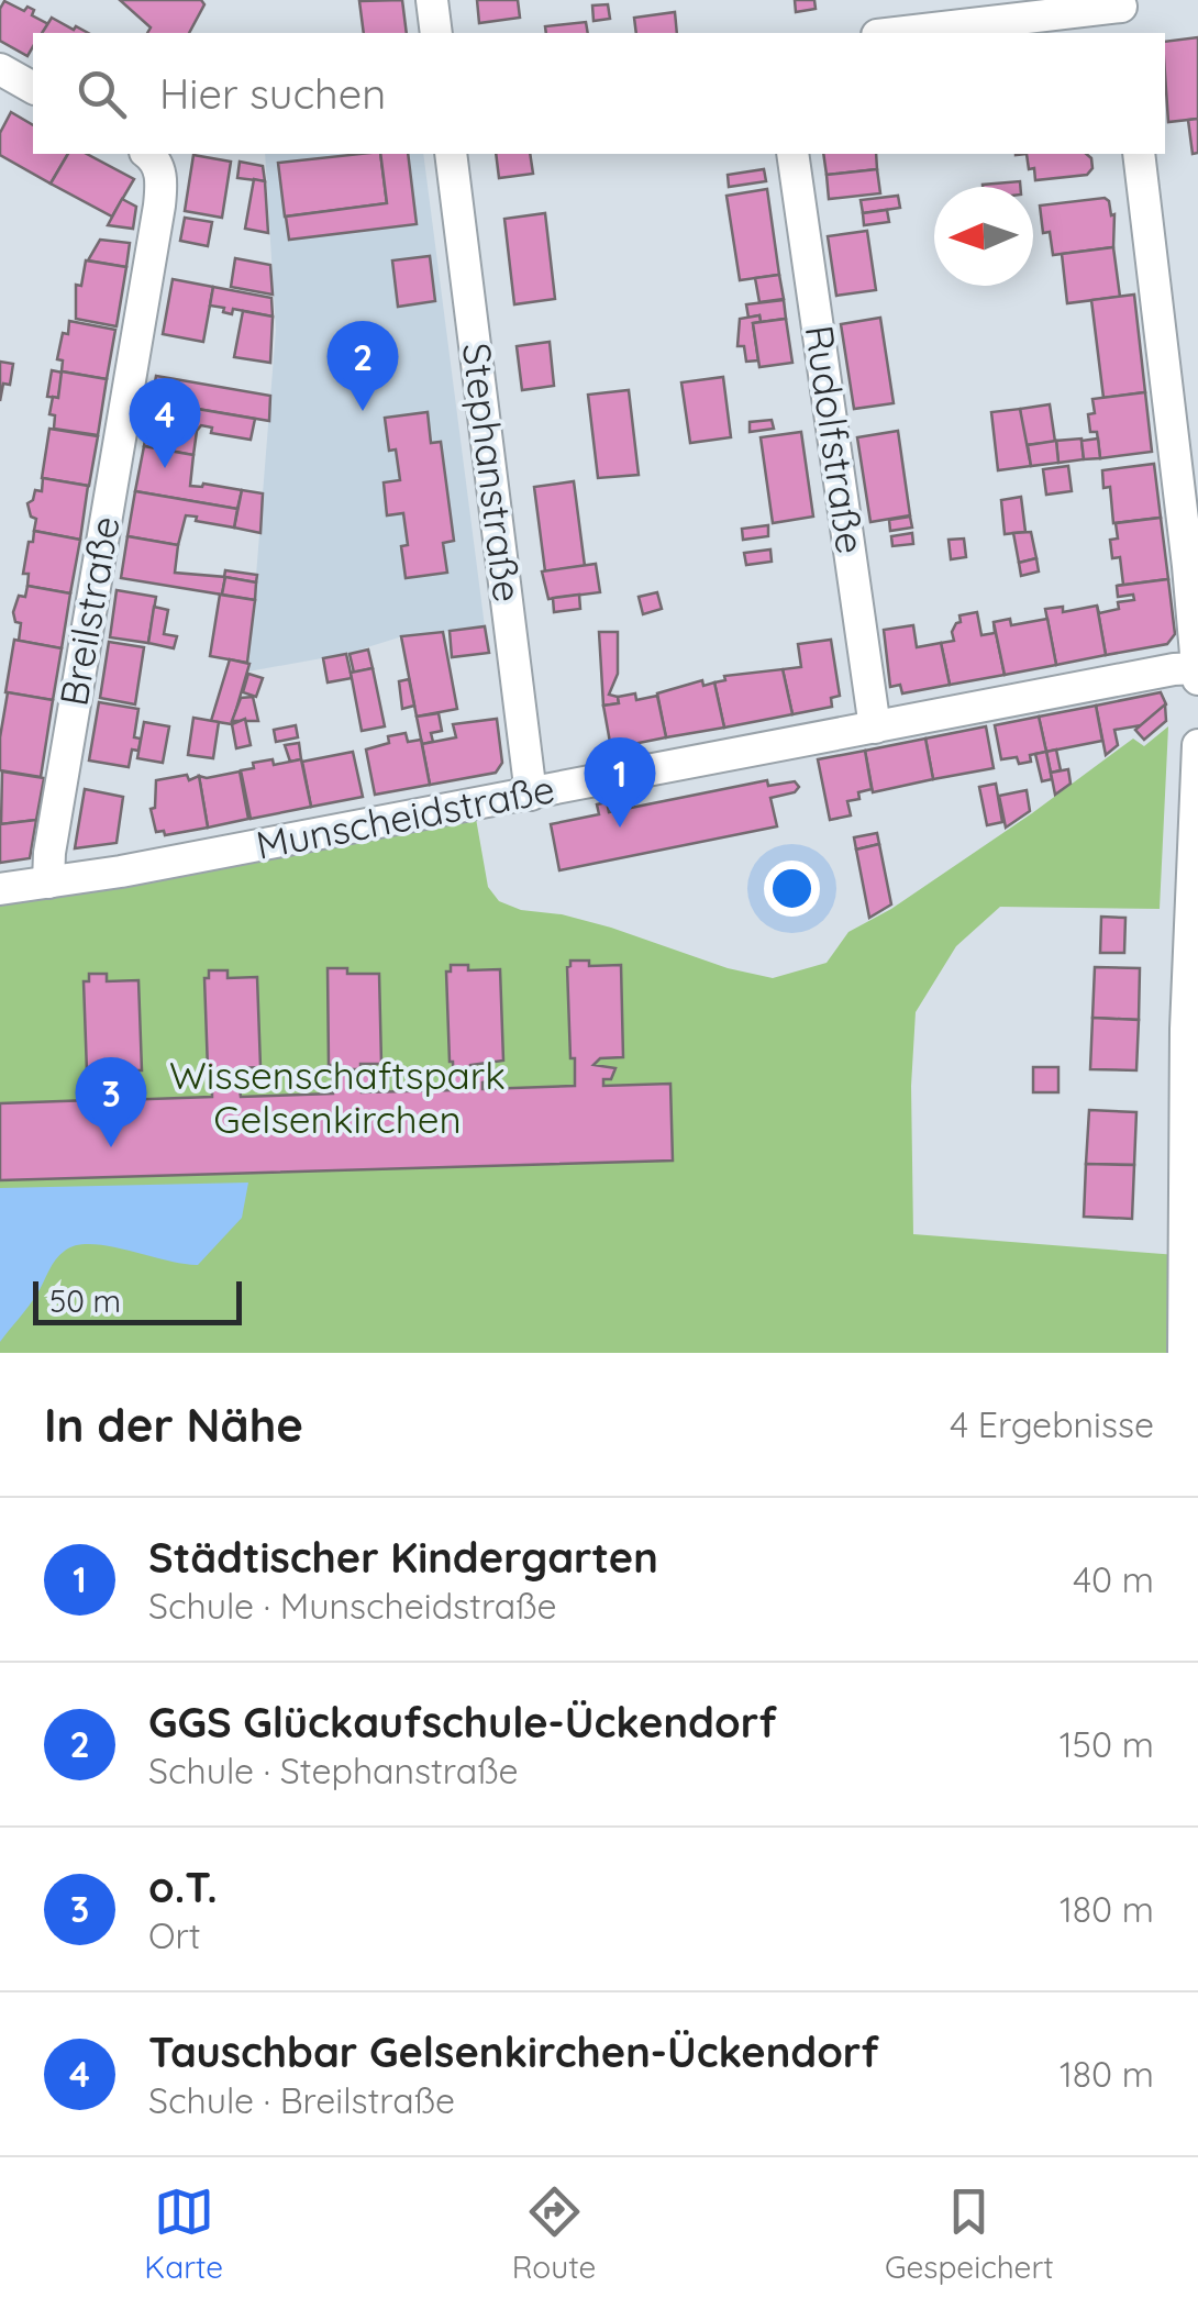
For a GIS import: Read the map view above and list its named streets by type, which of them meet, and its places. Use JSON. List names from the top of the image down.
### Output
{
  "streets": {
    "street": [
      "Rudolfstraße",
      "Stephanstraße",
      "Breilstraße",
      "Munscheidstraße"
    ]
  },
  "crossings": [
    ["Rudolfstraße", "Munscheidstraße"],
    ["Stephanstraße", "Munscheidstraße"],
    ["Breilstraße", "Munscheidstraße"]
  ],
  "parks": ["Wissenschaftspark Gelsenkirchen"],
  "scale_bar": "50 m",
  "north": "left",
  "page": {
    "search": "Hier suchen",
    "pins": [
      "2",
      "4",
      "1",
      "3"
    ],
    "scale": "50 m",
    "heading": ["In der Nähe", "4 Ergebnisse"],
    "list": [
      {
        "mark": "1",
        "name": "Städtischer Kindergarten",
        "note": "Schule · Munscheidstraße",
        "value": "40 m"
      },
      {
        "mark": "2",
        "name": "GGS Glückaufschule-Ückendorf",
        "note": "Schule · Stephanstraße",
        "value": "150 m"
      },
      {
        "mark": "3",
        "name": "o.T.",
        "note": "Ort",
        "value": "180 m"
      },
      {
        "mark": "4",
        "name": "Tauschbar Gelsenkirchen-Ückendorf",
        "note": "Schule · Breilstraße",
        "value": "180 m"
      }
    ],
    "nav": ["Karte", "Route", "Gespeichert"]
  }
}
